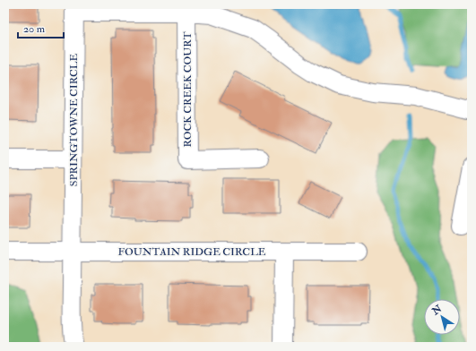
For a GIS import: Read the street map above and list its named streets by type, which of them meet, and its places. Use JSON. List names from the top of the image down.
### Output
{
  "streets": {
    "street": ["ROCK CREEK COURT", "SPRINGTOWNE CIRCLE", "FOUNTAIN RIDGE CIRCLE"]
  },
  "crossings": [
    ["ROCK CREEK COURT", "SPRINGTOWNE CIRCLE"],
    ["SPRINGTOWNE CIRCLE", "FOUNTAIN RIDGE CIRCLE"]
  ],
  "scale_bar": "20 m",
  "north": "top left"
}
